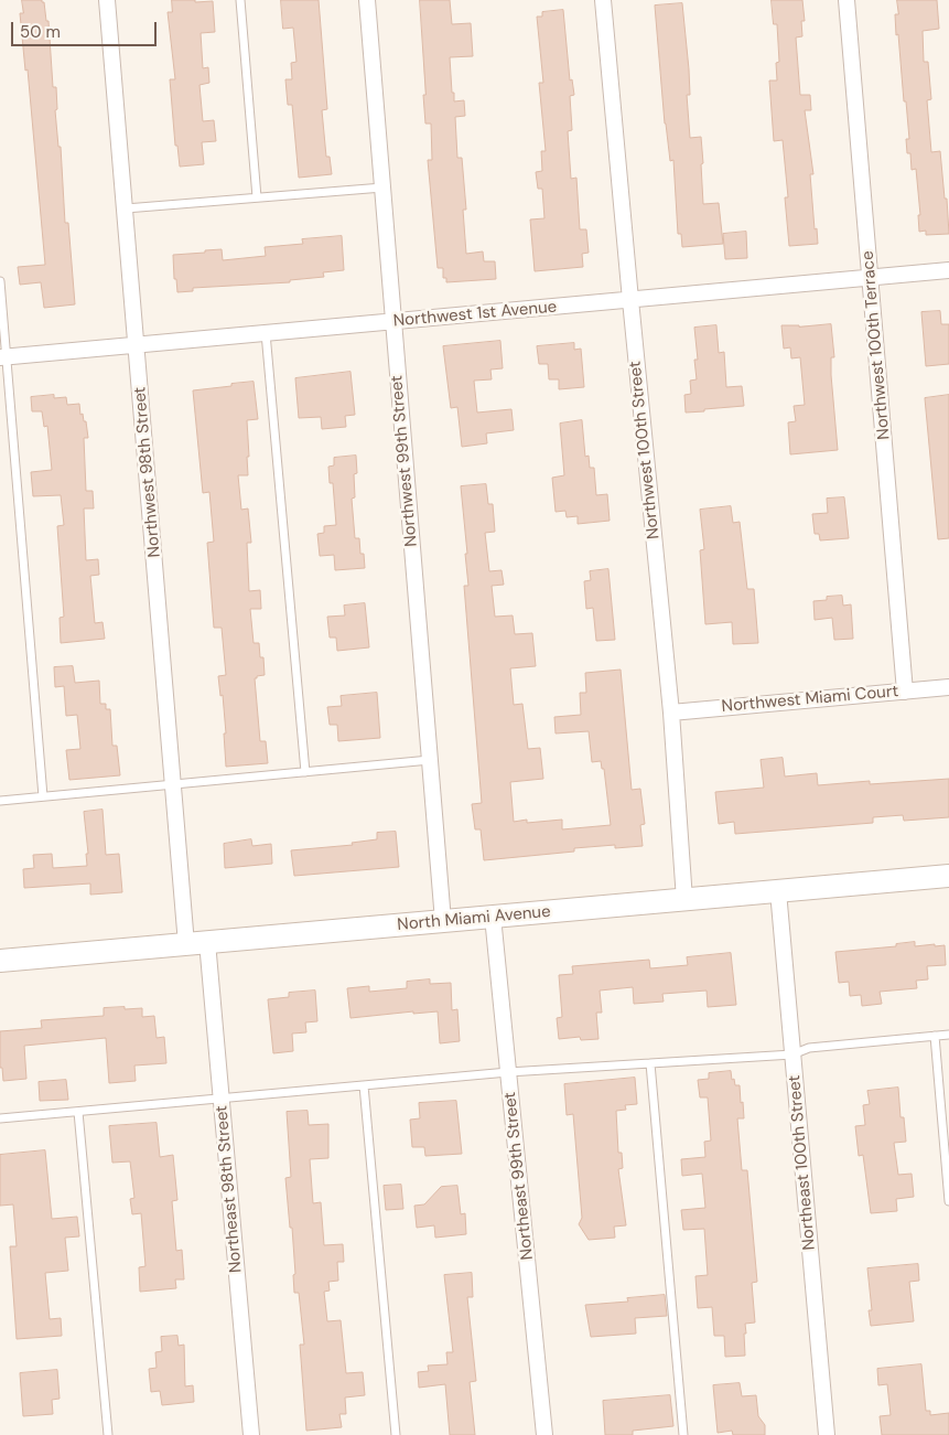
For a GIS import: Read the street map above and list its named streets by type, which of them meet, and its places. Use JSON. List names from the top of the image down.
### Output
{
  "streets": {
    "main road": ["North Miami Avenue"],
    "street": [
      "Northwest 1st Avenue",
      "Northwest 100th Terrace",
      "Northwest 100th Street",
      "Northwest 99th Street",
      "Northwest 98th Street",
      "Northwest Miami Court",
      "Northeast 100th Street",
      "Northeast 99th Street",
      "Northeast 98th Street"
    ]
  },
  "crossings": [
    ["Northwest 1st Avenue", "Northwest 100th Terrace"],
    ["Northwest 1st Avenue", "Northwest 100th Street"],
    ["Northwest 1st Avenue", "Northwest 99th Street"],
    ["Northwest 1st Avenue", "Northwest 98th Street"],
    ["Northwest 100th Terrace", "Northwest Miami Court"],
    ["Northwest 100th Street", "Northwest Miami Court"],
    ["Northwest 100th Street", "North Miami Avenue"],
    ["Northwest 99th Street", "North Miami Avenue"],
    ["Northwest 98th Street", "North Miami Avenue"],
    ["Northwest 98th Street", "Northeast 98th Street"],
    ["North Miami Avenue", "Northeast 100th Street"],
    ["North Miami Avenue", "Northeast 99th Street"],
    ["North Miami Avenue", "Northeast 98th Street"]
  ],
  "scale_bar": "50 m"
}
